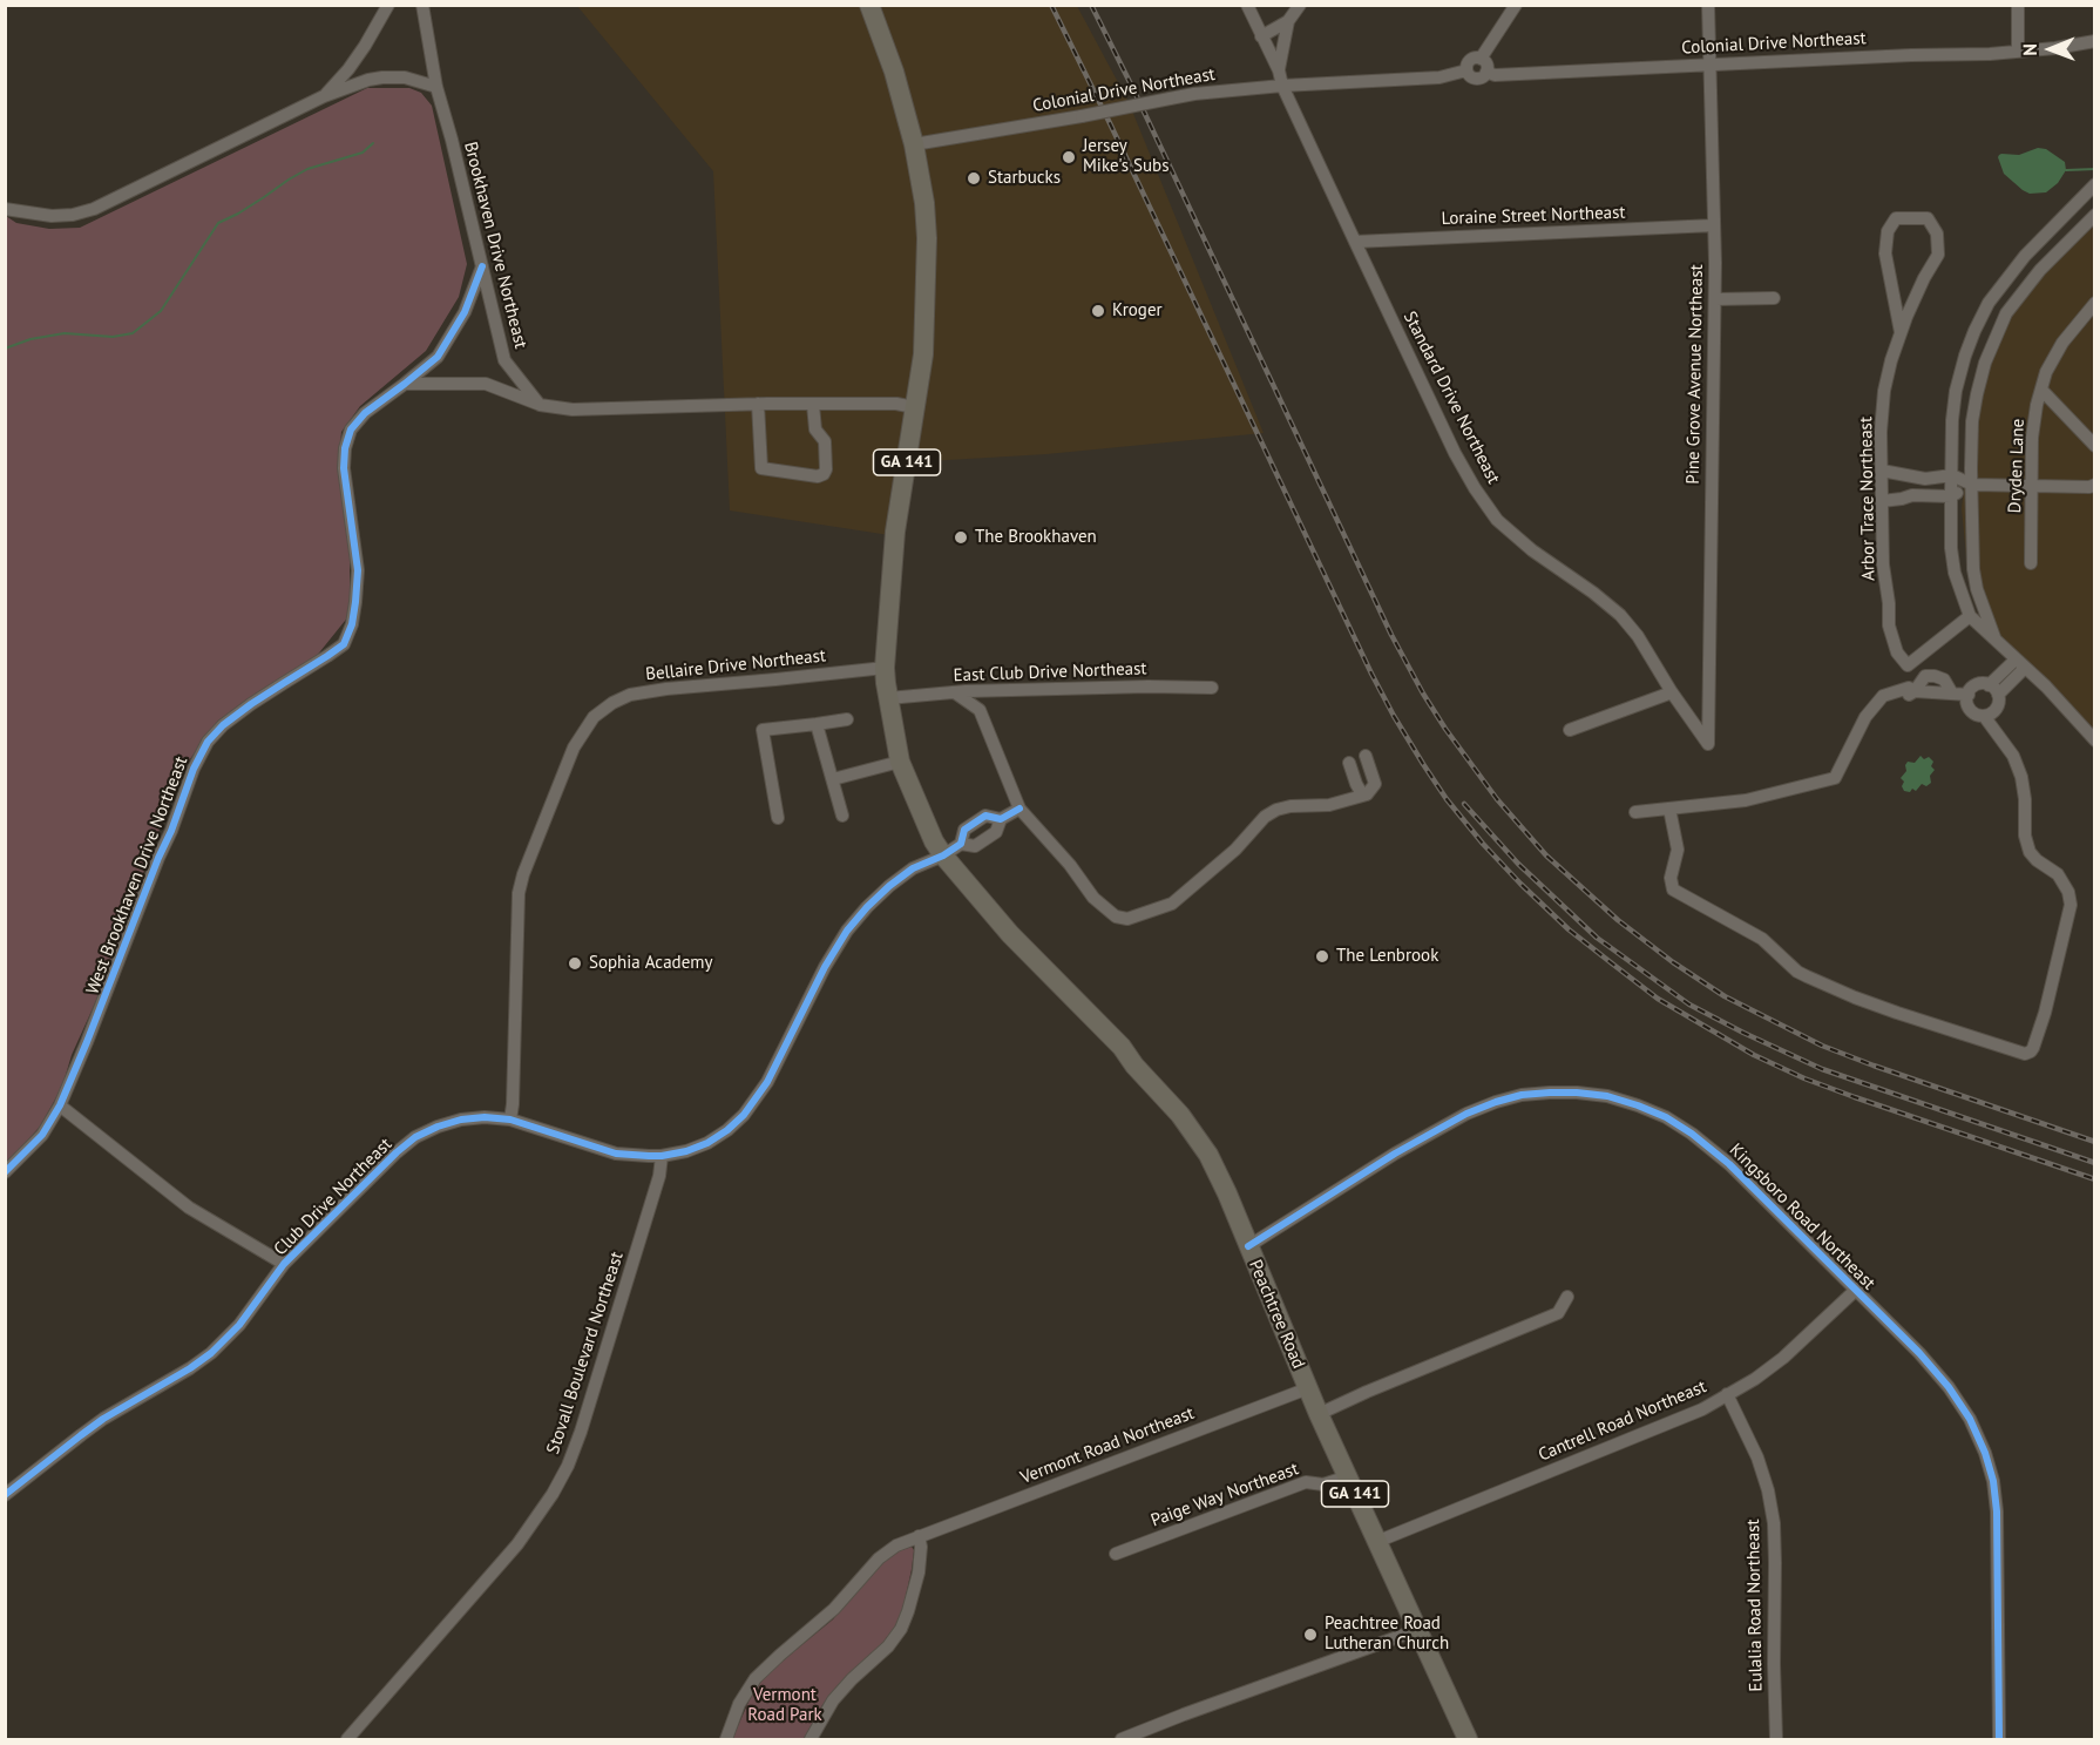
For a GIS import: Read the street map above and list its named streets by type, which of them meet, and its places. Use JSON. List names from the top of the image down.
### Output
{
  "streets": {
    "highway": ["GA 141", "Peachtree Road"],
    "street": [
      "Colonial Drive Northeast",
      "Loraine Street Northeast",
      "Brookhaven Drive Northeast",
      "Pine Grove Avenue Northeast",
      "Standard Drive Northeast",
      "Dryden Lane",
      "Arbor Trace Northeast",
      "Bellaire Drive Northeast",
      "East Club Drive Northeast",
      "West Brookhaven Drive Northeast",
      "Club Drive Northeast",
      "Kingsboro Road Northeast",
      "Stovall Boulevard Northeast",
      "Cantrell Road Northeast",
      "Vermont Road Northeast",
      "Paige Way Northeast",
      "Eulalia Road Northeast"
    ]
  },
  "crossings": [
    ["Colonial Drive Northeast", "Pine Grove Avenue Northeast"],
    ["Colonial Drive Northeast", "Standard Drive Northeast"],
    ["Colonial Drive Northeast", "GA 141"],
    ["Loraine Street Northeast", "Pine Grove Avenue Northeast"],
    ["Loraine Street Northeast", "Standard Drive Northeast"],
    ["Brookhaven Drive Northeast", "West Brookhaven Drive Northeast"],
    ["Pine Grove Avenue Northeast", "Standard Drive Northeast"],
    ["GA 141", "Bellaire Drive Northeast"],
    ["GA 141", "East Club Drive Northeast"],
    ["GA 141", "Peachtree Road"],
    ["Bellaire Drive Northeast", "Club Drive Northeast"],
    ["Club Drive Northeast", "Peachtree Road"],
    ["Club Drive Northeast", "Stovall Boulevard Northeast"],
    ["Kingsboro Road Northeast", "Peachtree Road"],
    ["Kingsboro Road Northeast", "Cantrell Road Northeast"],
    ["Peachtree Road", "Cantrell Road Northeast"],
    ["Peachtree Road", "Vermont Road Northeast"],
    ["Peachtree Road", "Paige Way Northeast"],
    ["Cantrell Road Northeast", "Eulalia Road Northeast"]
  ],
  "parks": ["Vermont Road Park"],
  "places": [
    "Jersey Mike's Subs",
    "Starbucks",
    "Kroger",
    "The Brookhaven",
    "The Lenbrook",
    "Sophia Academy",
    "Peachtree Road Lutheran Church"
  ],
  "north": "left"
}
